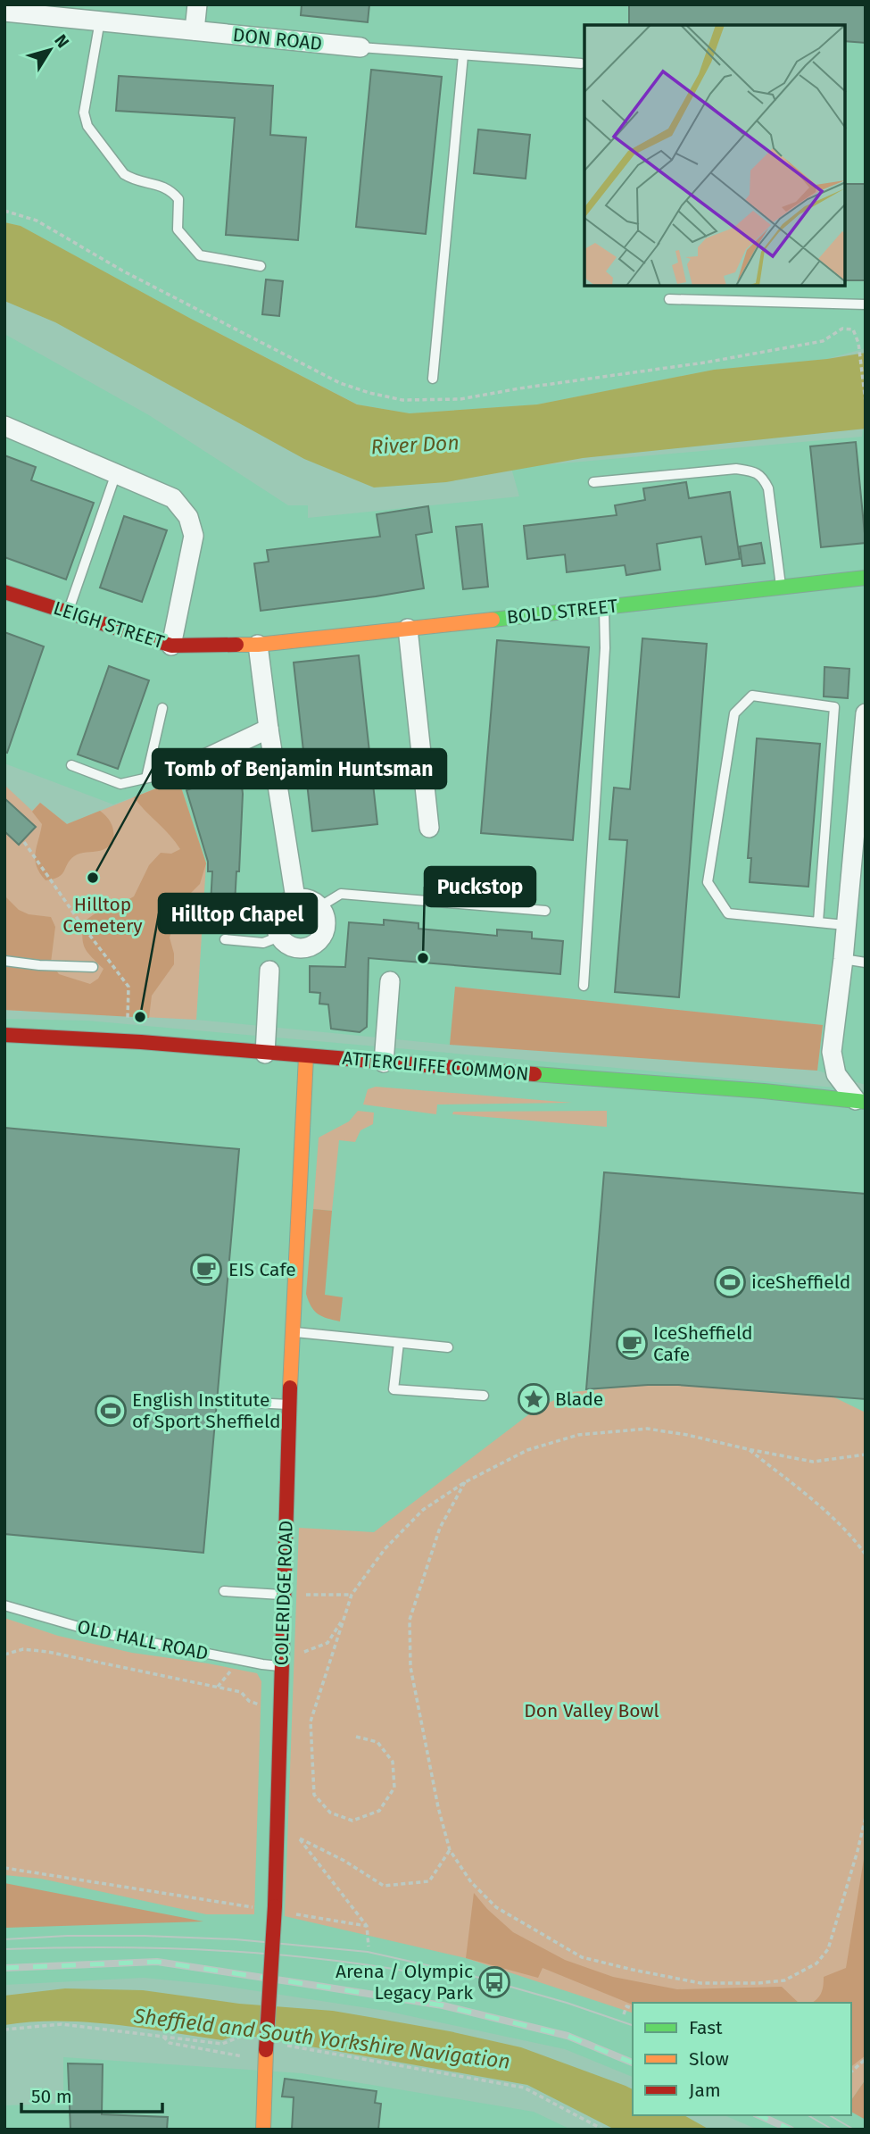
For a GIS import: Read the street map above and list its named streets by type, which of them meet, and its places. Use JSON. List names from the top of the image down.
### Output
{
  "streets": {
    "street": [
      "DON ROAD",
      "BOLD STREET",
      "LEIGH STREET",
      "ATTERCLIFFE COMMON",
      "COLERIDGE ROAD"
    ],
    "lane": ["OLD HALL ROAD"]
  },
  "crossings": [
    ["BOLD STREET", "LEIGH STREET"],
    ["ATTERCLIFFE COMMON", "COLERIDGE ROAD"],
    ["COLERIDGE ROAD", "OLD HALL ROAD"]
  ],
  "water": ["River Don", "Sheffield and South Yorkshire Navigation"],
  "parks": ["Hilltop Cemetery", "Don Valley Bowl"],
  "places": {
    "other": ["Tomb of Benjamin Huntsman", "Puckstop", "Hilltop Chapel"],
    "cafe": ["EIS Cafe", "IceSheffield Cafe"],
    "sports": ["iceSheffield", "English Institute of Sport Sheffield"],
    "place": ["Blade"],
    "bus stop": ["Arena / Olympic Legacy Park"]
  },
  "legend": ["Fast", "Slow", "Jam"],
  "scale_bar": "50 m",
  "north": "top right"
}
